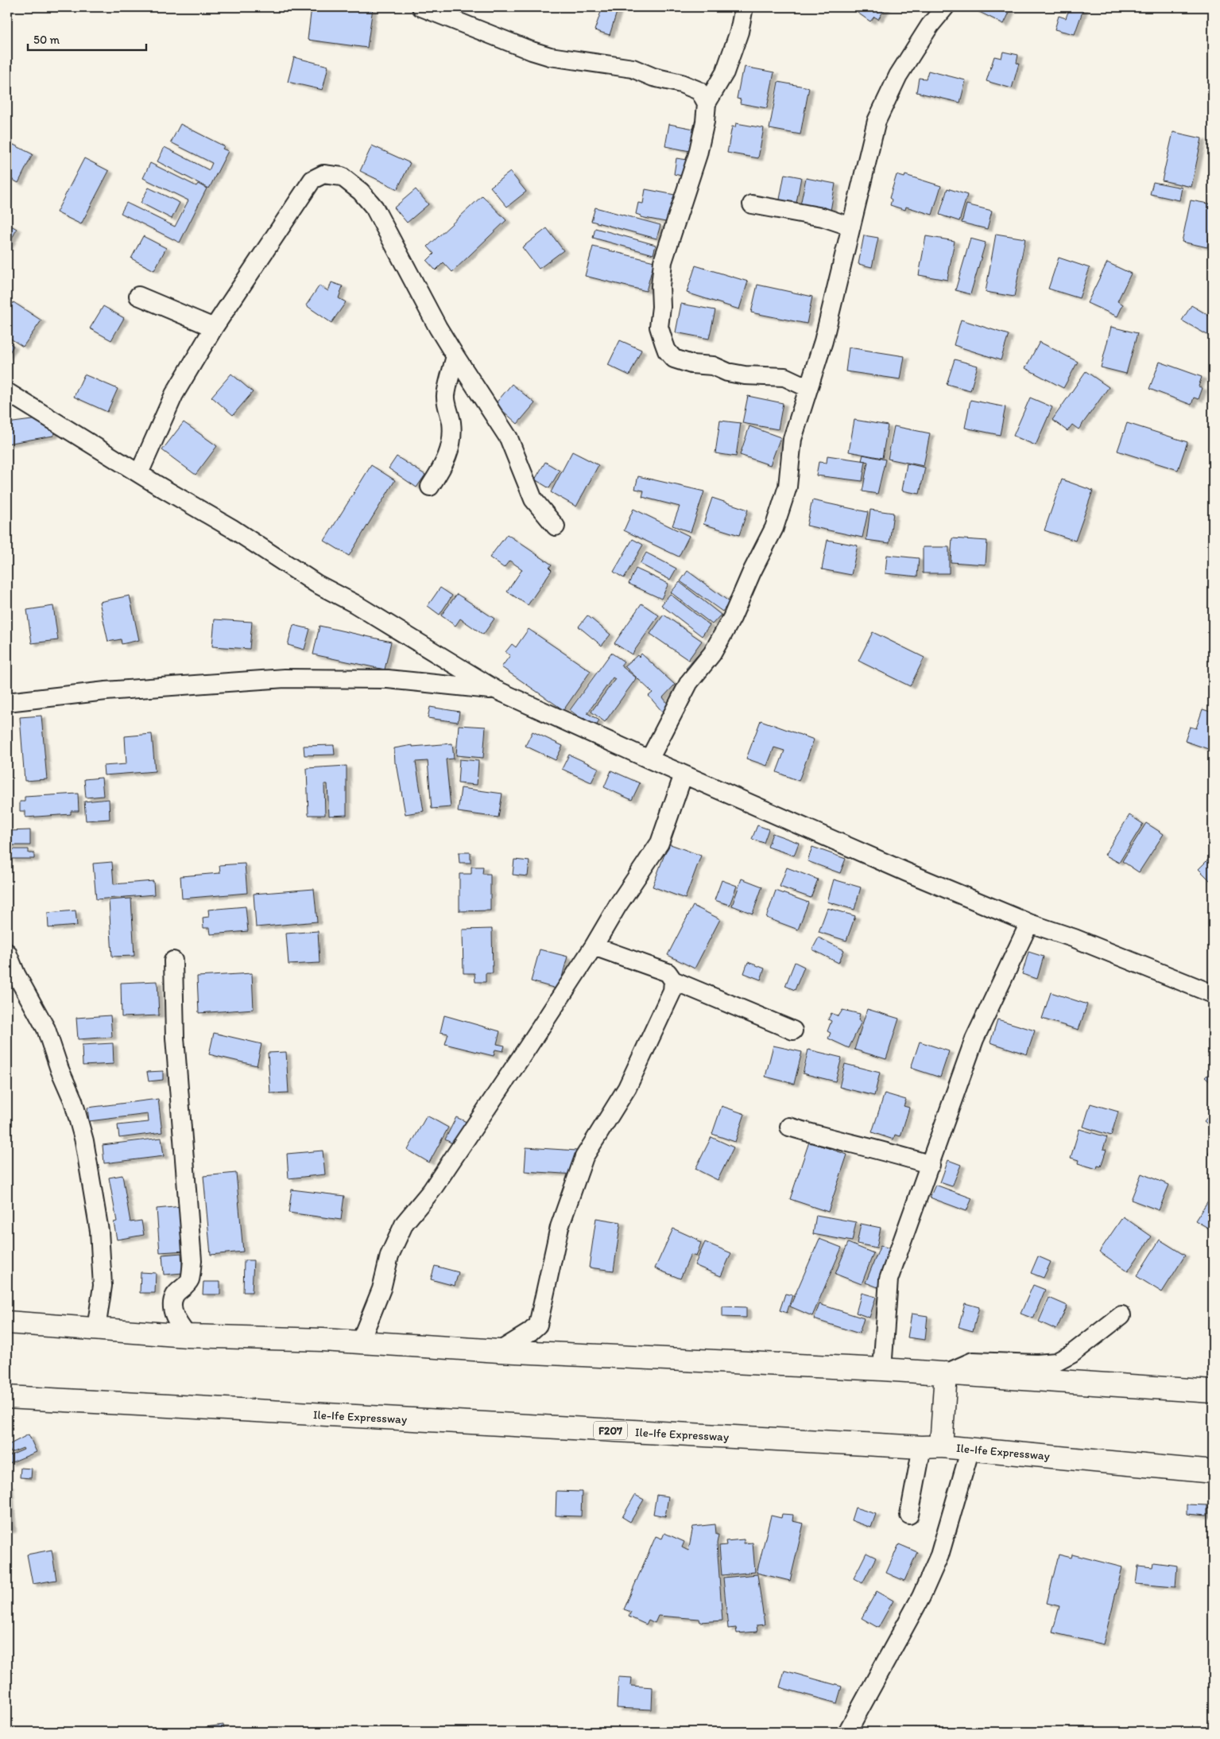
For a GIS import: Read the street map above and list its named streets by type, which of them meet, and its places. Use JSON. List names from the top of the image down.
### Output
{
  "streets": {
    "main road": ["Ile-Ife Expressway", "F207"]
  },
  "scale_bar": "50 m"
}
